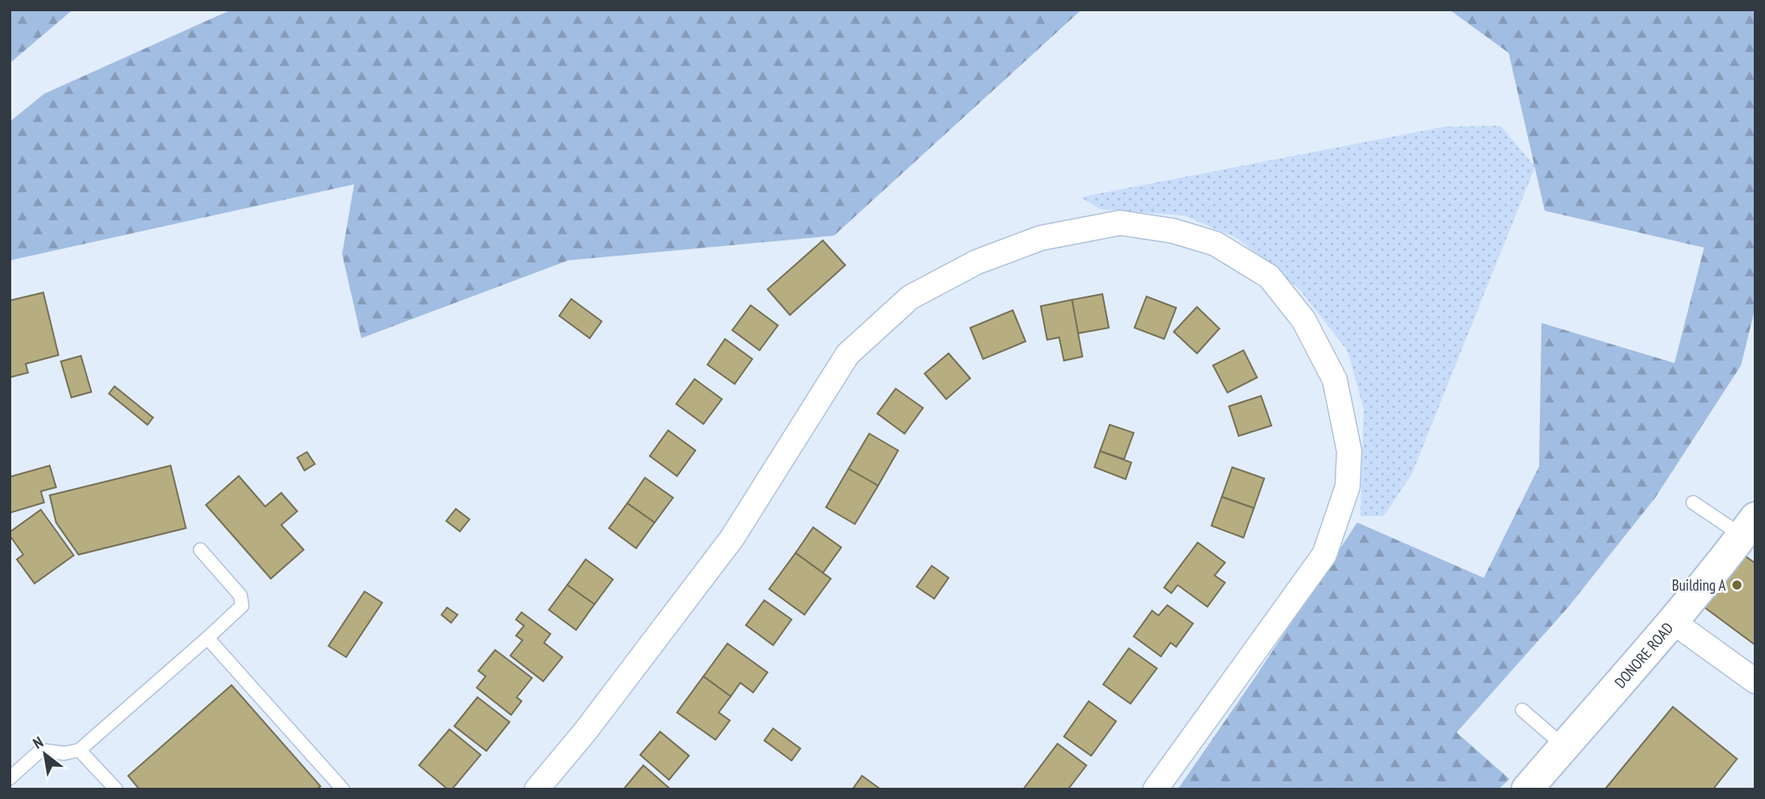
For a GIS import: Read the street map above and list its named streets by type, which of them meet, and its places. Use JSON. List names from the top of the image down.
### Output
{
  "streets": {
    "street": ["DONORE ROAD"]
  },
  "places": ["Building A"],
  "north": "top left"
}
